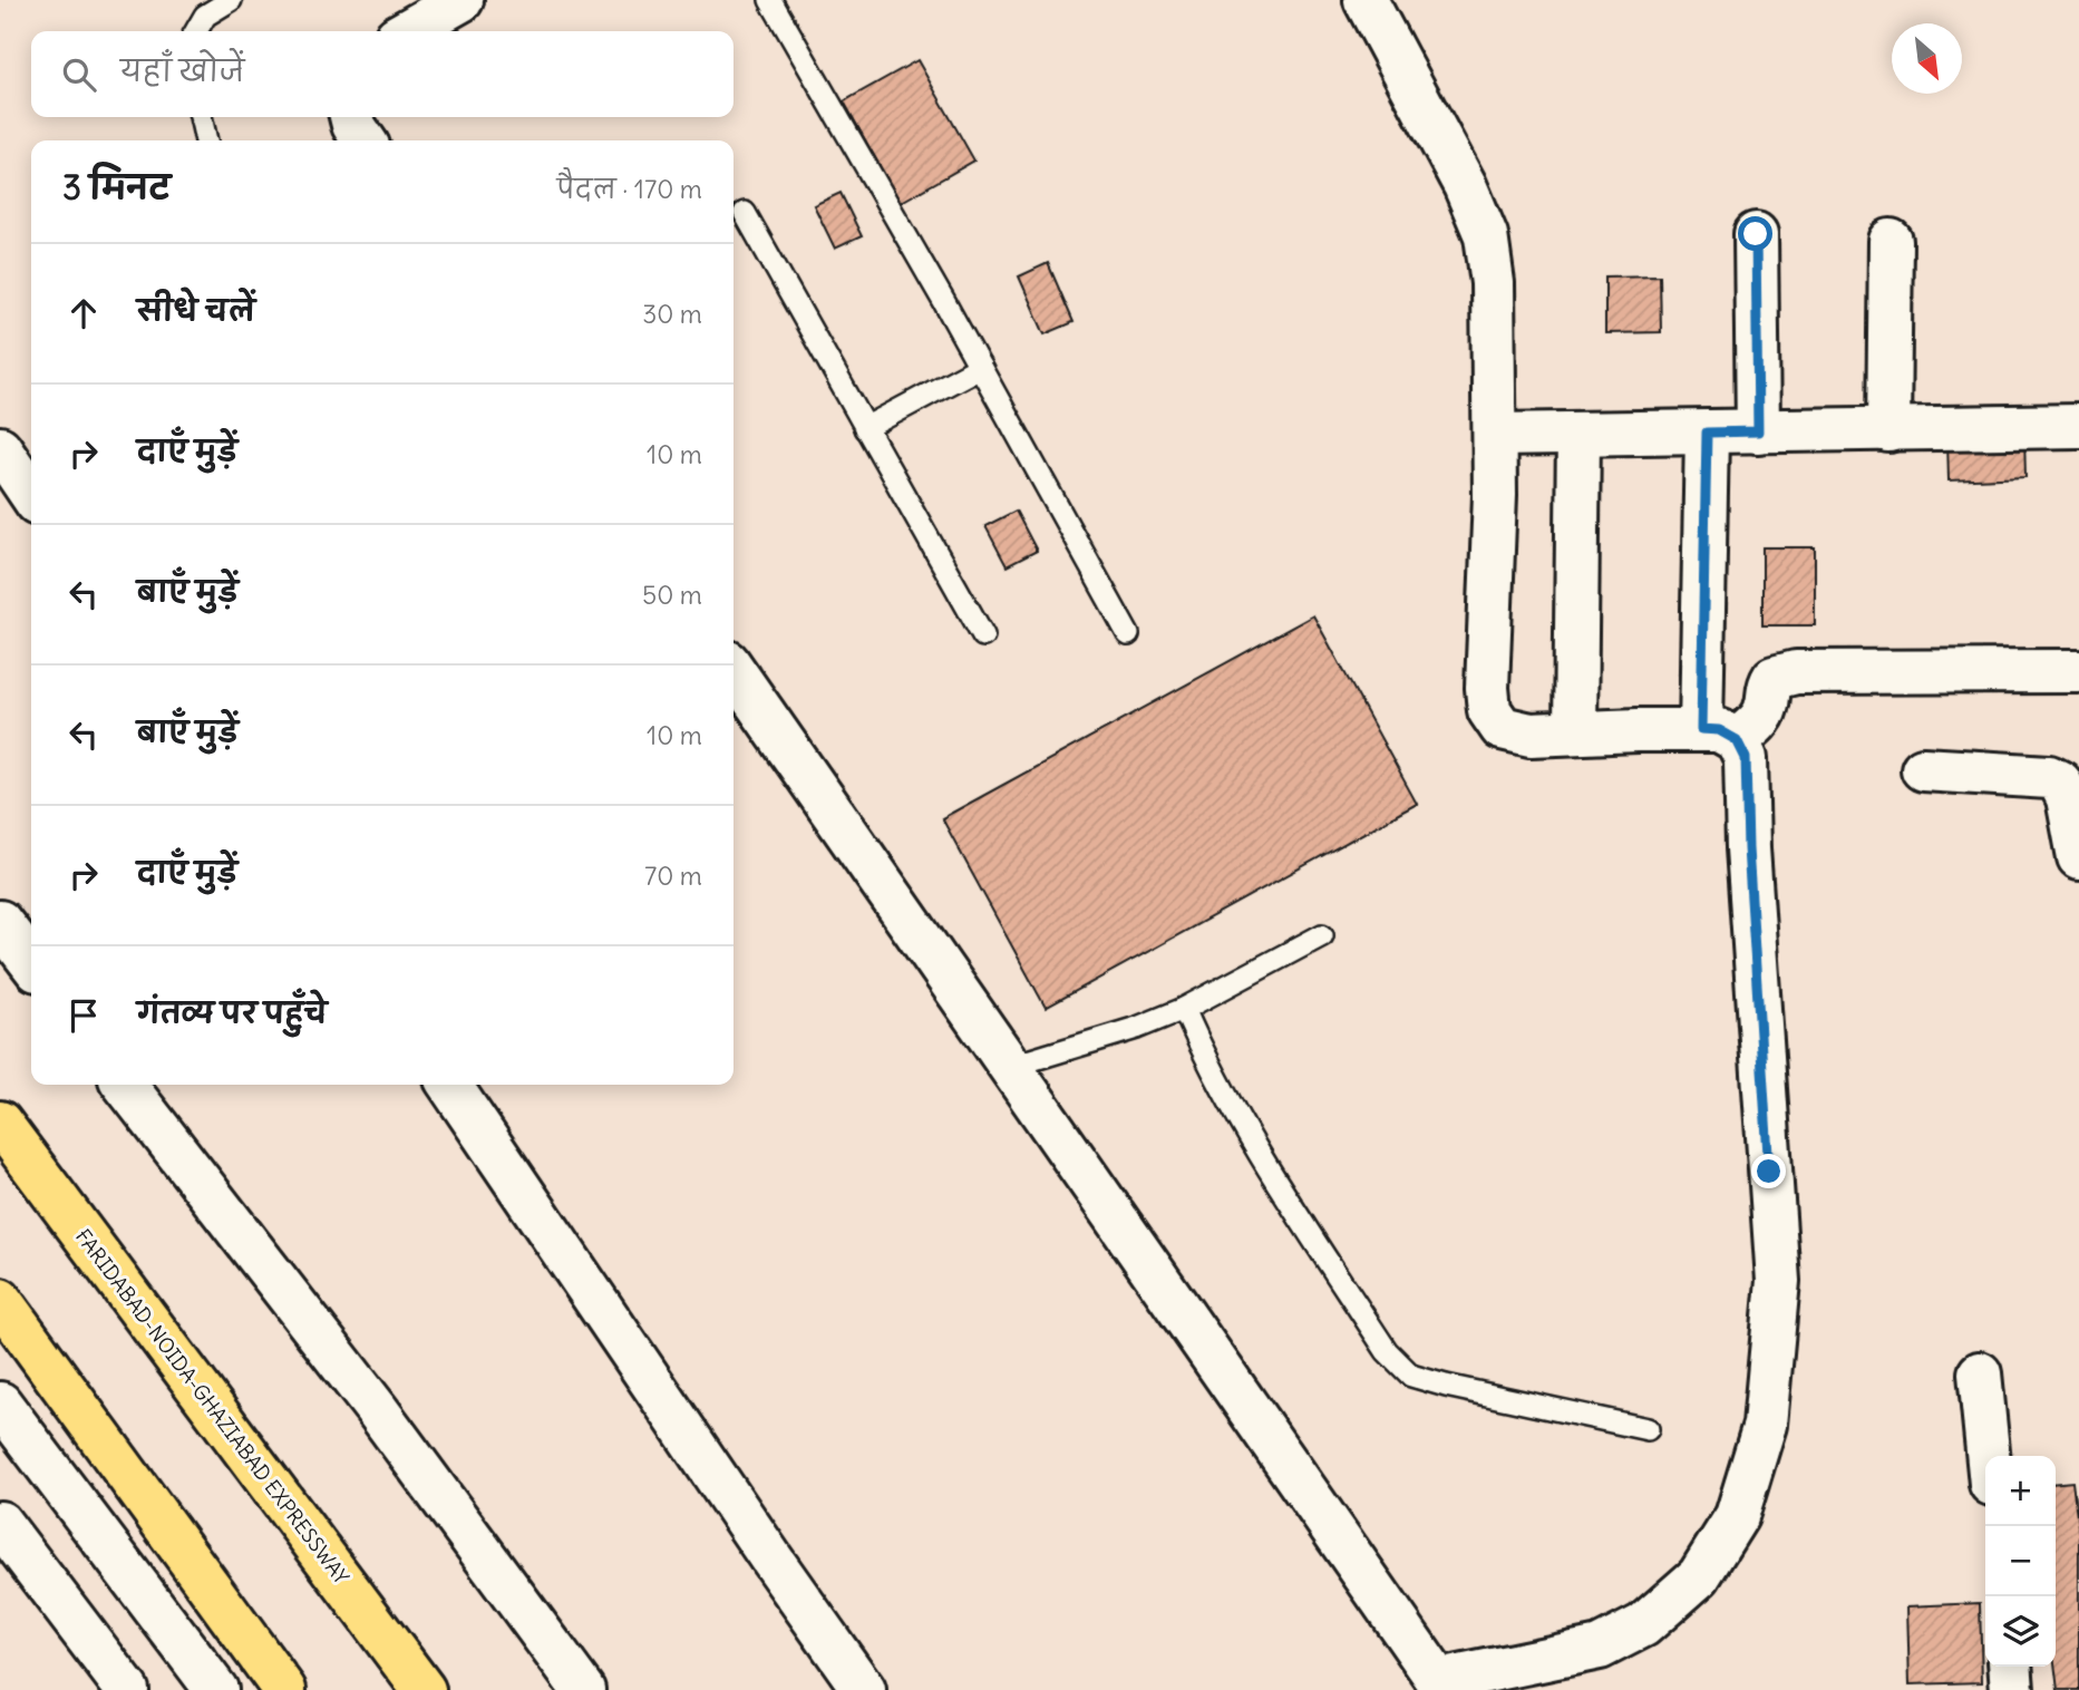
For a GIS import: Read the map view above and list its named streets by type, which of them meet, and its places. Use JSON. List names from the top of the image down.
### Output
{
  "streets": {
    "main road": ["FARIDABAD-NOIDA-GHAZIABAD EXPRESSWAY"]
  },
  "north": "bottom right",
  "page": {
    "search": "यहाँ खोजें",
    "heading": ["3 मिनट", "पैदल · 170 m"],
    "list": [
      ["सीधे चलें", "30 m"],
      ["दाएँ मुड़ें", "10 m"],
      ["बाएँ मुड़ें", "50 m"],
      ["बाएँ मुड़ें", "10 m"],
      ["दाएँ मुड़ें", "70 m"],
      "गंतव्य पर पहुँचे"
    ],
    "map_buttons": ["+", "−"]
  }
}
